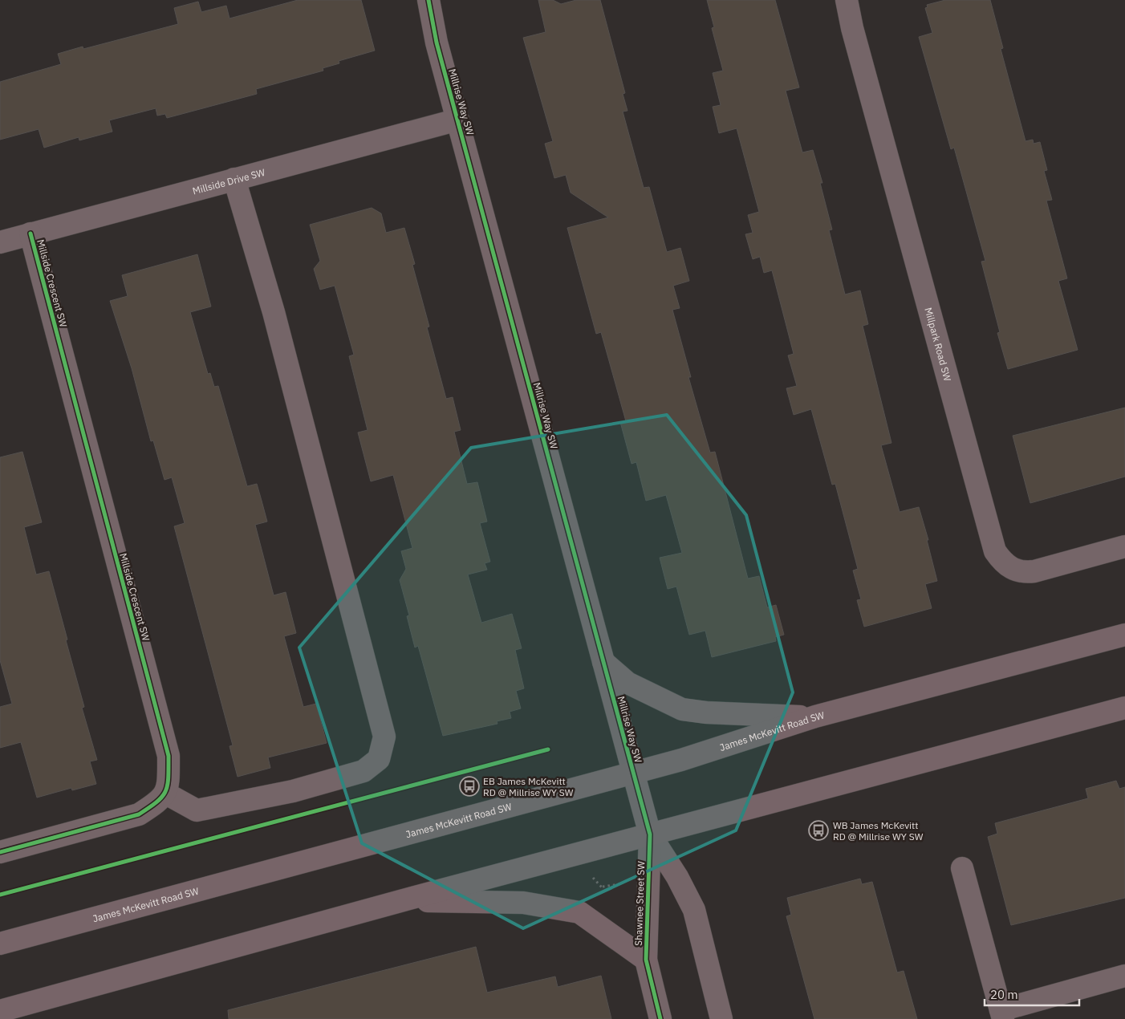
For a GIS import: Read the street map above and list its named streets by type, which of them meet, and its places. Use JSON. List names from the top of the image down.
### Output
{
  "streets": {
    "main road": ["James McKevitt Road SW"],
    "street": [
      "Millrise Way SW",
      "Millside Drive SW",
      "Millside Crescent SW",
      "Millpark Road SW",
      "Shawnee Street SW"
    ]
  },
  "crossings": [
    ["Millrise Way SW", "Millside Drive SW"],
    ["Millrise Way SW", "James McKevitt Road SW"],
    ["Millrise Way SW", "Shawnee Street SW"],
    ["Millside Drive SW", "Millside Crescent SW"]
  ],
  "places": {
    "bus stop": ["EB James McKevitt RD @ Millrise WY SW", "WB James McKevitt RD @ Millrise WY SW"]
  },
  "scale_bar": "20 m"
}
